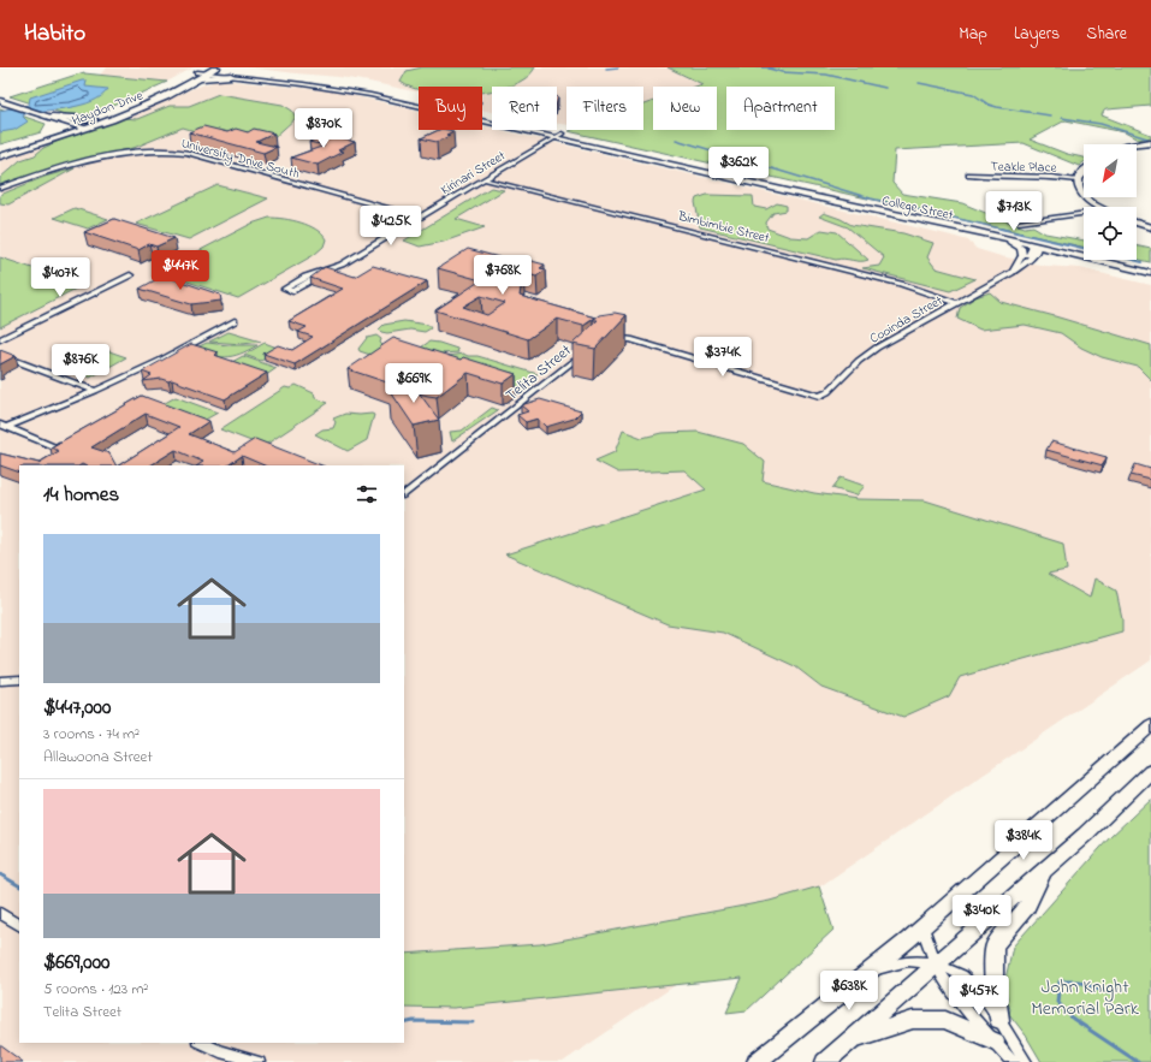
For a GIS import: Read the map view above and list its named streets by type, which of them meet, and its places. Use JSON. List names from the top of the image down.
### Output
{
  "streets": {
    "main road": ["Haydon Drive"],
    "street": [
      "University Drive South",
      "Teakle Place",
      "Kirinari Street",
      "College Street",
      "Bimbimbie Street",
      "Cooinda Street",
      "Telita Street"
    ]
  },
  "crossings": [
    ["Haydon Drive", "College Street"],
    ["University Drive South", "Kirinari Street"],
    ["Kirinari Street", "College Street"],
    ["Kirinari Street", "Bimbimbie Street"],
    ["College Street", "Cooinda Street"],
    ["Bimbimbie Street", "Cooinda Street"]
  ],
  "parks": ["John Knight Memorial Park"],
  "north": "bottom left",
  "page": {
    "header": "Habito",
    "nav": ["Map", "Layers", "Share"],
    "chip": [
      "Buy",
      "Rent",
      "Filters",
      "New",
      "Apartment"
    ],
    "price": [
      "$870K",
      "$362K",
      "$713K",
      "$425K",
      "$447K",
      "$768K",
      "$407K",
      "$374K",
      "$876K",
      "$669K",
      "$384K",
      "$340K",
      "$638K",
      "$457K"
    ],
    "heading": "14 homes",
    "list": [
      {
        "name": "$447,000",
        "note": "3 rooms · 74 m² · Allawoona Street"
      },
      {
        "name": "$669,000",
        "note": "5 rooms · 123 m² · Telita Street"
      }
    ]
  }
}
